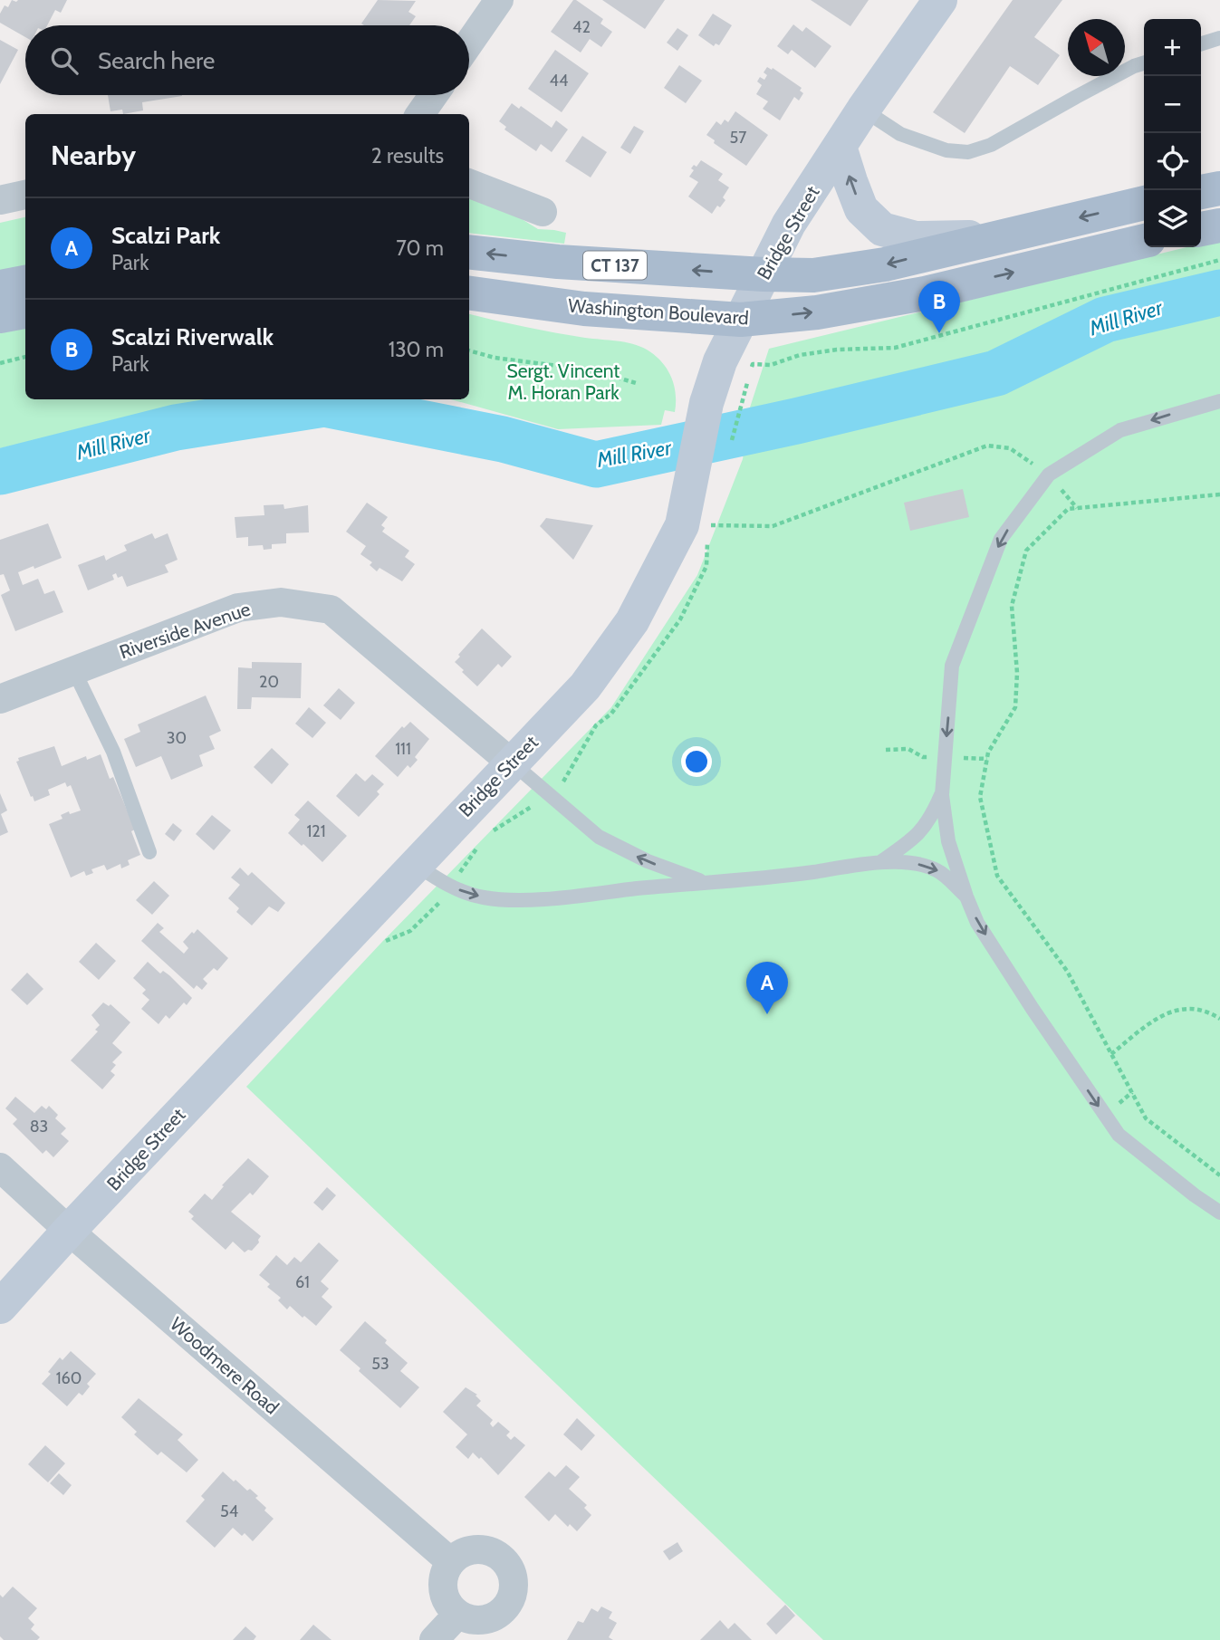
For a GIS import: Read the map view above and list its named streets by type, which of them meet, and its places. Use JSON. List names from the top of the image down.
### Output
{
  "streets": {
    "main road": ["Bridge Street", "CT 137", "Washington Boulevard"],
    "street": ["Riverside Avenue", "Woodmere Road"]
  },
  "crossings": [
    ["Bridge Street", "CT 137"],
    ["Bridge Street", "Washington Boulevard"],
    ["Bridge Street", "Riverside Avenue"],
    ["Bridge Street", "Woodmere Road"]
  ],
  "water": ["Mill River"],
  "parks": ["Sergt. Vincent M. Horan Park"],
  "house_numbers": [
    "42",
    "44",
    "57",
    "20",
    "30",
    "111",
    "121",
    "83",
    "61",
    "53",
    "160",
    "54"
  ],
  "north": "top left",
  "page": {
    "map_buttons": ["+", "−"],
    "search": "Search here",
    "heading": ["Nearby", "2 results"],
    "list": [
      {
        "mark": "A",
        "name": "Scalzi Park",
        "note": "Park",
        "value": "70 m"
      },
      {
        "mark": "B",
        "name": "Scalzi Riverwalk",
        "note": "Park",
        "value": "130 m"
      }
    ],
    "pins": ["B", "A"]
  }
}
